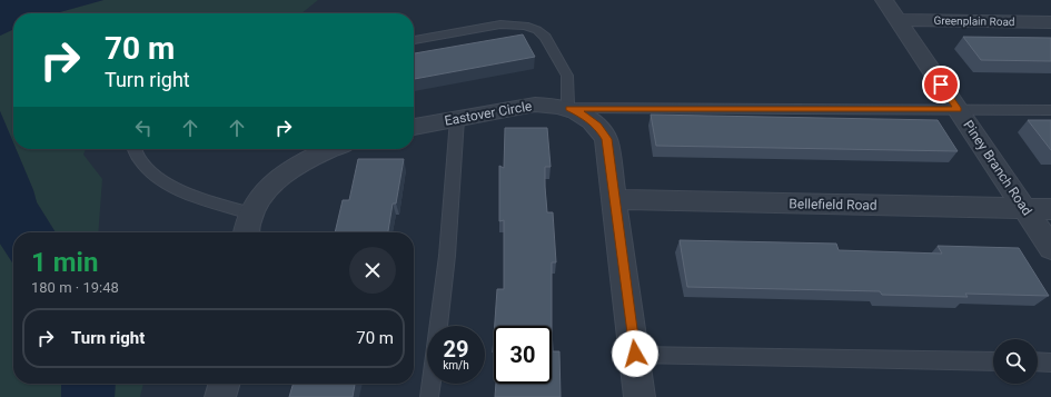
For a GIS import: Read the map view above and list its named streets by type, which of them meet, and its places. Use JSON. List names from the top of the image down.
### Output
{
  "streets": {
    "street": [
      "Greenplain Road",
      "Eastover Circle",
      "Piney Branch Road",
      "Bellefield Road"
    ]
  },
  "crossings": [
    ["Greenplain Road", "Piney Branch Road"],
    ["Eastover Circle", "Bellefield Road"],
    ["Piney Branch Road", "Bellefield Road"]
  ],
  "page": {
    "turn": ["70 m", "Turn right"],
    "heading": ["1 min", "180 m · 19:48"],
    "list": [
      {
        "name": "Turn right",
        "value": "70 m"
      }
    ],
    "speed": "29 km/h",
    "limit": "30"
  }
}
